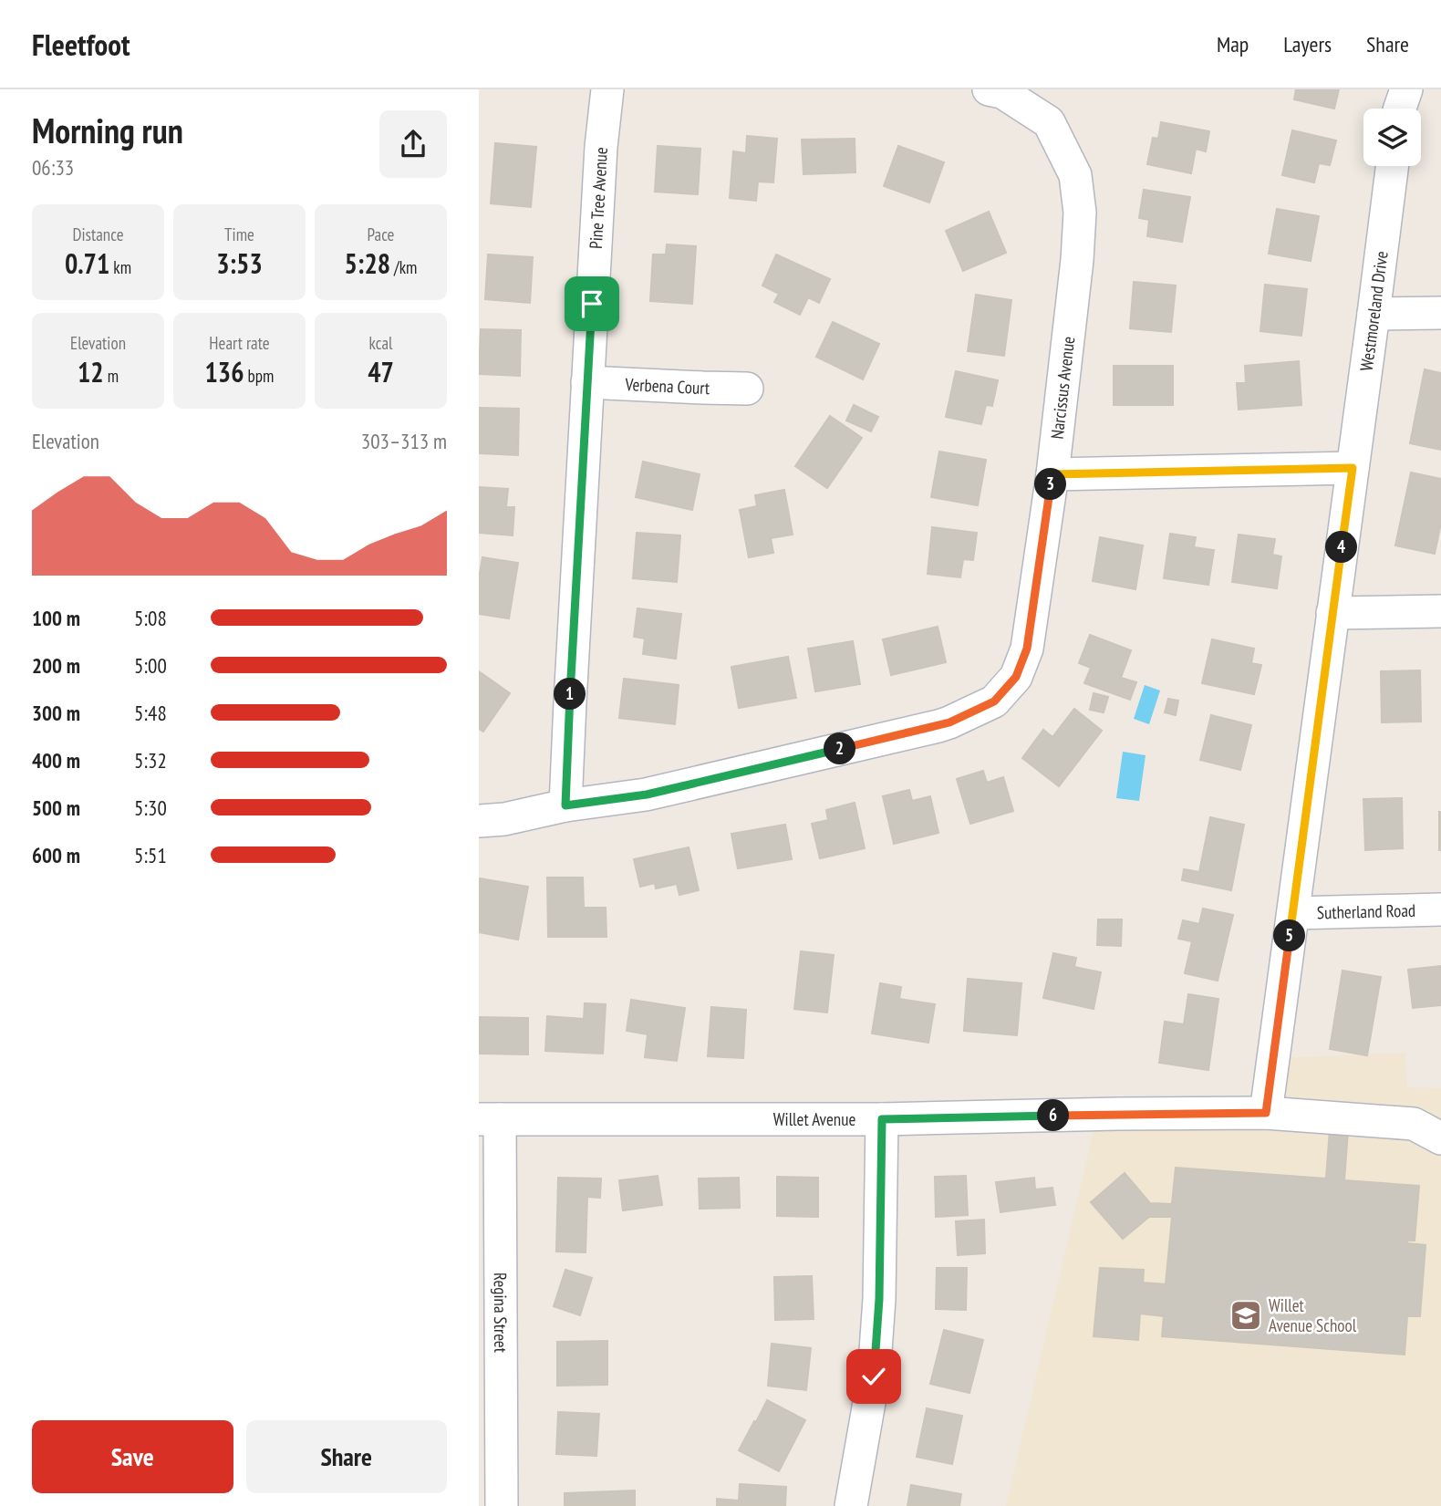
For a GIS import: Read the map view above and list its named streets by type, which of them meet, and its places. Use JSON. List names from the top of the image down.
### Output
{
  "streets": {
    "street": [
      "Pine Tree Avenue",
      "Westmoreland Drive",
      "Verbena Court",
      "Narcissus Avenue",
      "Sutherland Road",
      "Willet Avenue",
      "Regina Street"
    ]
  },
  "crossings": [
    ["Pine Tree Avenue", "Verbena Court"],
    ["Pine Tree Avenue", "Narcissus Avenue"],
    ["Westmoreland Drive", "Sutherland Road"],
    ["Westmoreland Drive", "Willet Avenue"],
    ["Willet Avenue", "Regina Street"]
  ],
  "places": {
    "school or university": ["Willet Avenue School"]
  },
  "page": {
    "header": "Fleetfoot",
    "nav": ["Map", "Layers", "Share"],
    "heading": ["Morning run", "06:33"],
    "stats": [
      ["Distance", "0.71 km"],
      ["Time", "3:53"],
      ["Pace", "5:28 /km"],
      ["Elevation", "12 m"],
      ["Heart rate", "136 bpm"],
      ["kcal", "47"]
    ],
    "chart": ["Elevation", "303–313 m"],
    "pins": [
      "3",
      "4",
      "1",
      "2",
      "5",
      "6"
    ],
    "list": [
      {
        "name": "100 m",
        "note": "5:08"
      },
      {
        "name": "200 m",
        "note": "5:00"
      },
      {
        "name": "300 m",
        "note": "5:48"
      },
      {
        "name": "400 m",
        "note": "5:32"
      },
      {
        "name": "500 m",
        "note": "5:30"
      },
      {
        "name": "600 m",
        "note": "5:51"
      }
    ],
    "buttons": ["Save", "Share"]
  }
}
